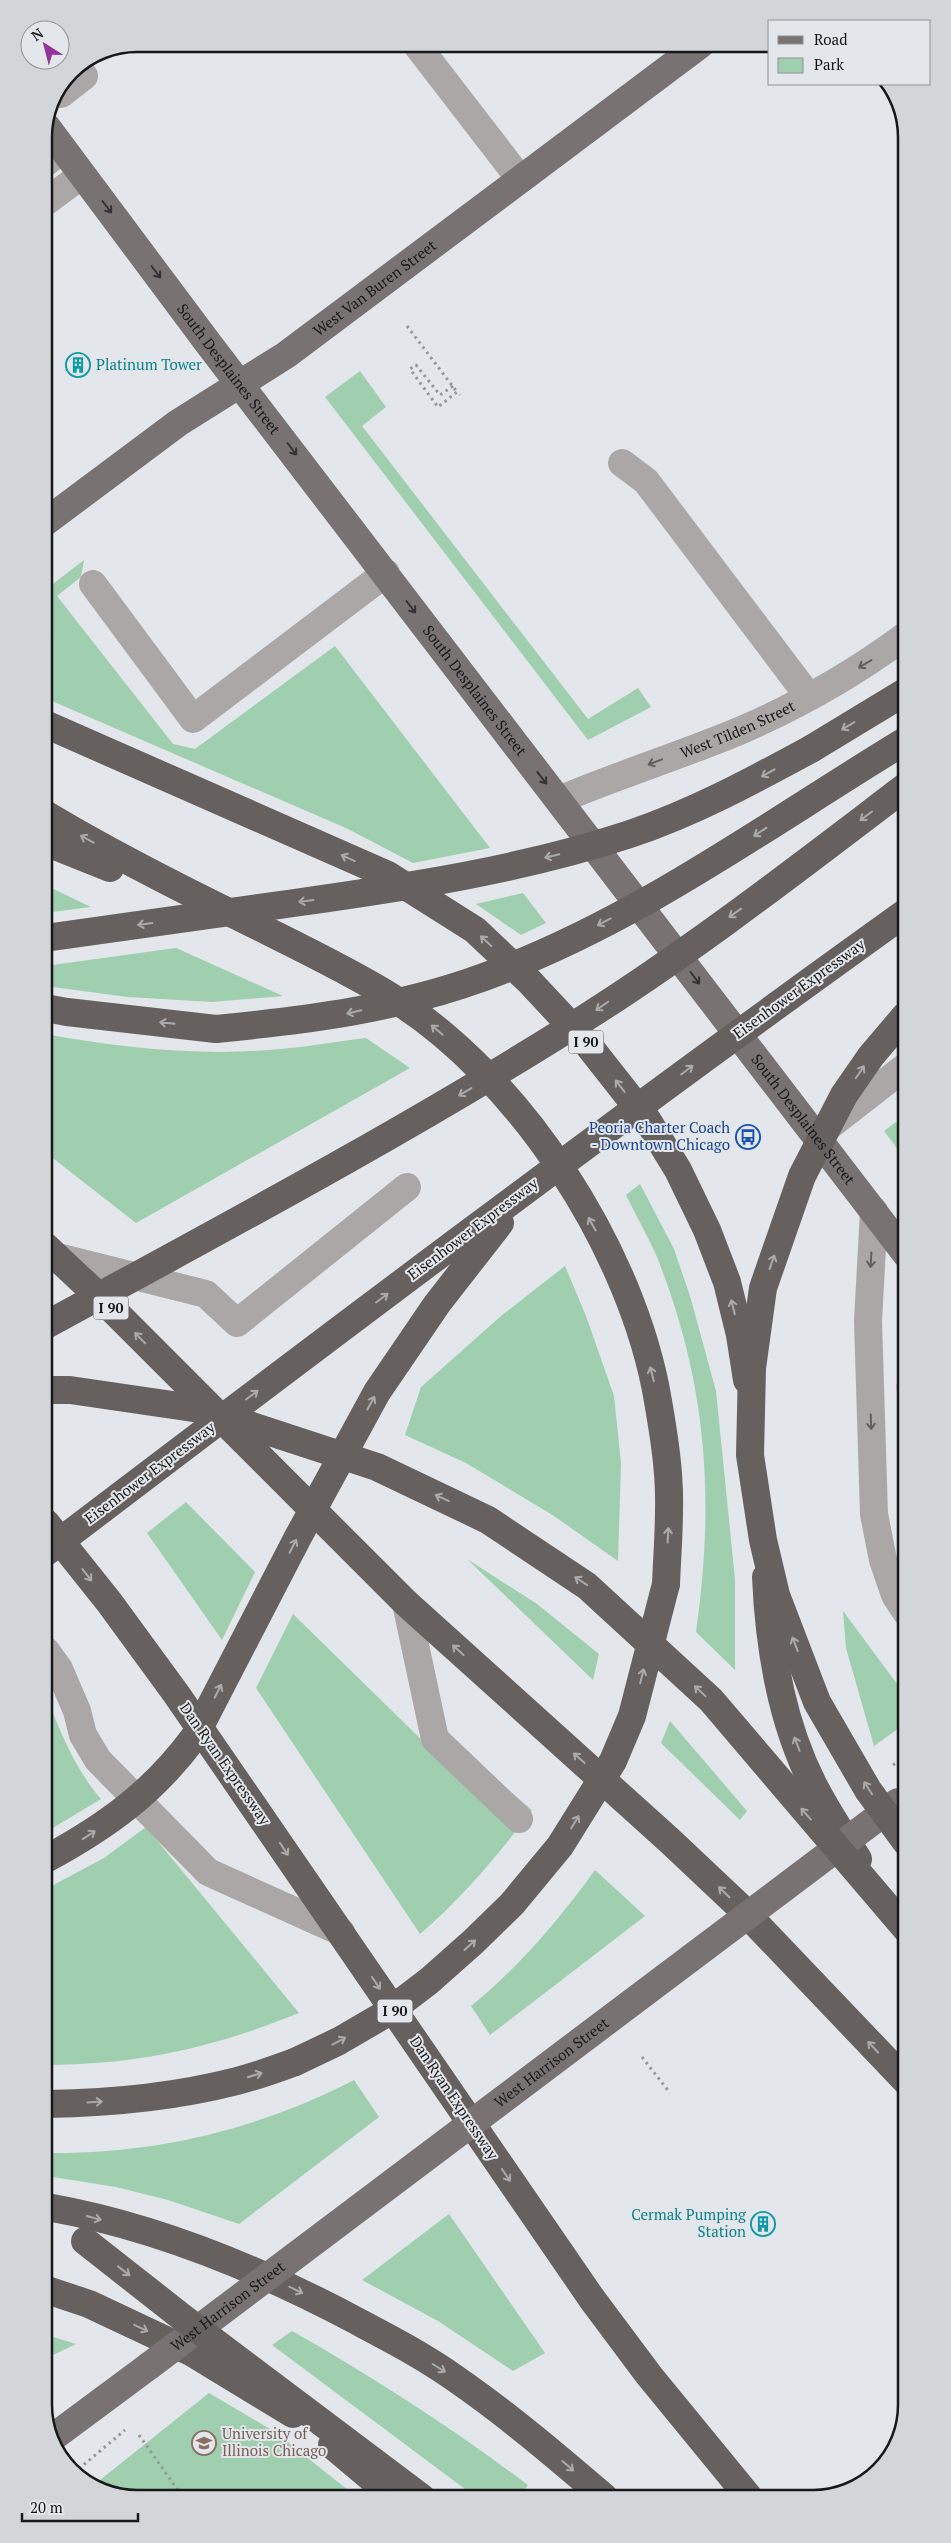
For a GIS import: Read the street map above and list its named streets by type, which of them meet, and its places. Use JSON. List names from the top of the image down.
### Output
{
  "streets": {
    "highway": ["Eisenhower Expressway", "I 90", "Dan Ryan Expressway"],
    "main road": ["West Van Buren Street", "South Desplaines Street", "West Harrison Street"],
    "street": ["West Tilden Street"]
  },
  "crossings": [
    ["West Van Buren Street", "South Desplaines Street"],
    ["South Desplaines Street", "West Tilden Street"]
  ],
  "one_way": ["South Desplaines Street", "West Tilden Street", "Dan Ryan Expressway"],
  "places": {
    "building": ["Platinum Tower", "Cermak Pumping Station"],
    "bus stop": ["Peoria Charter Coach - Downtown Chicago"],
    "school or university": ["University of Illinois Chicago"]
  },
  "legend": ["Road", "Park"],
  "scale_bar": "20 m",
  "north": "top left"
}
